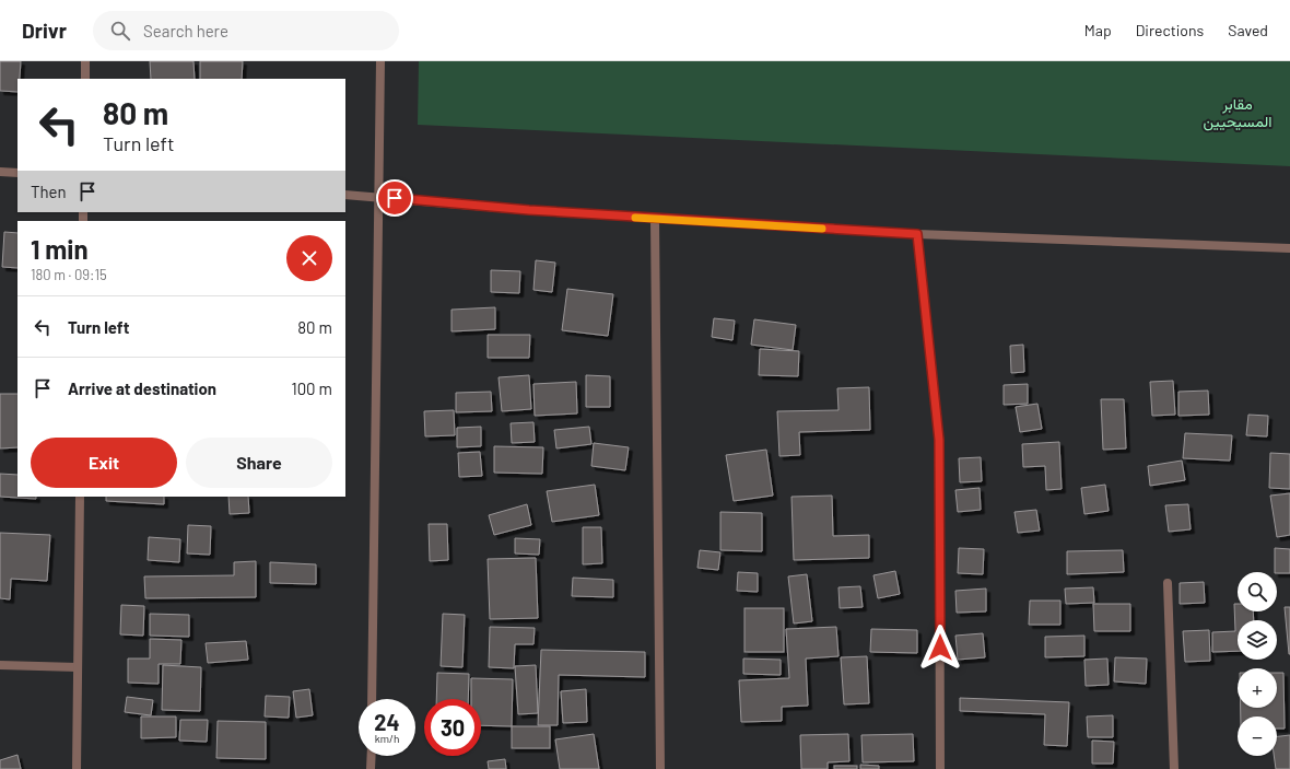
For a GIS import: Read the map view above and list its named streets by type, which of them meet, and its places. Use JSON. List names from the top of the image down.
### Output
{
  "parks": ["مقابر المسيحيين"],
  "page": {
    "header": "Drivr",
    "search": "Search here",
    "nav": ["Map", "Directions", "Saved"],
    "turn": ["80 m", "Turn left"],
    "then": "Then",
    "heading": ["1 min", "180 m · 09:15"],
    "list": [
      {
        "name": "Turn left",
        "value": "80 m"
      },
      {
        "name": "Arrive at destination",
        "value": "100 m"
      }
    ],
    "buttons": ["Exit", "Share"],
    "map_buttons": ["+", "−"],
    "speed": "24 km/h",
    "limit": "30"
  }
}
